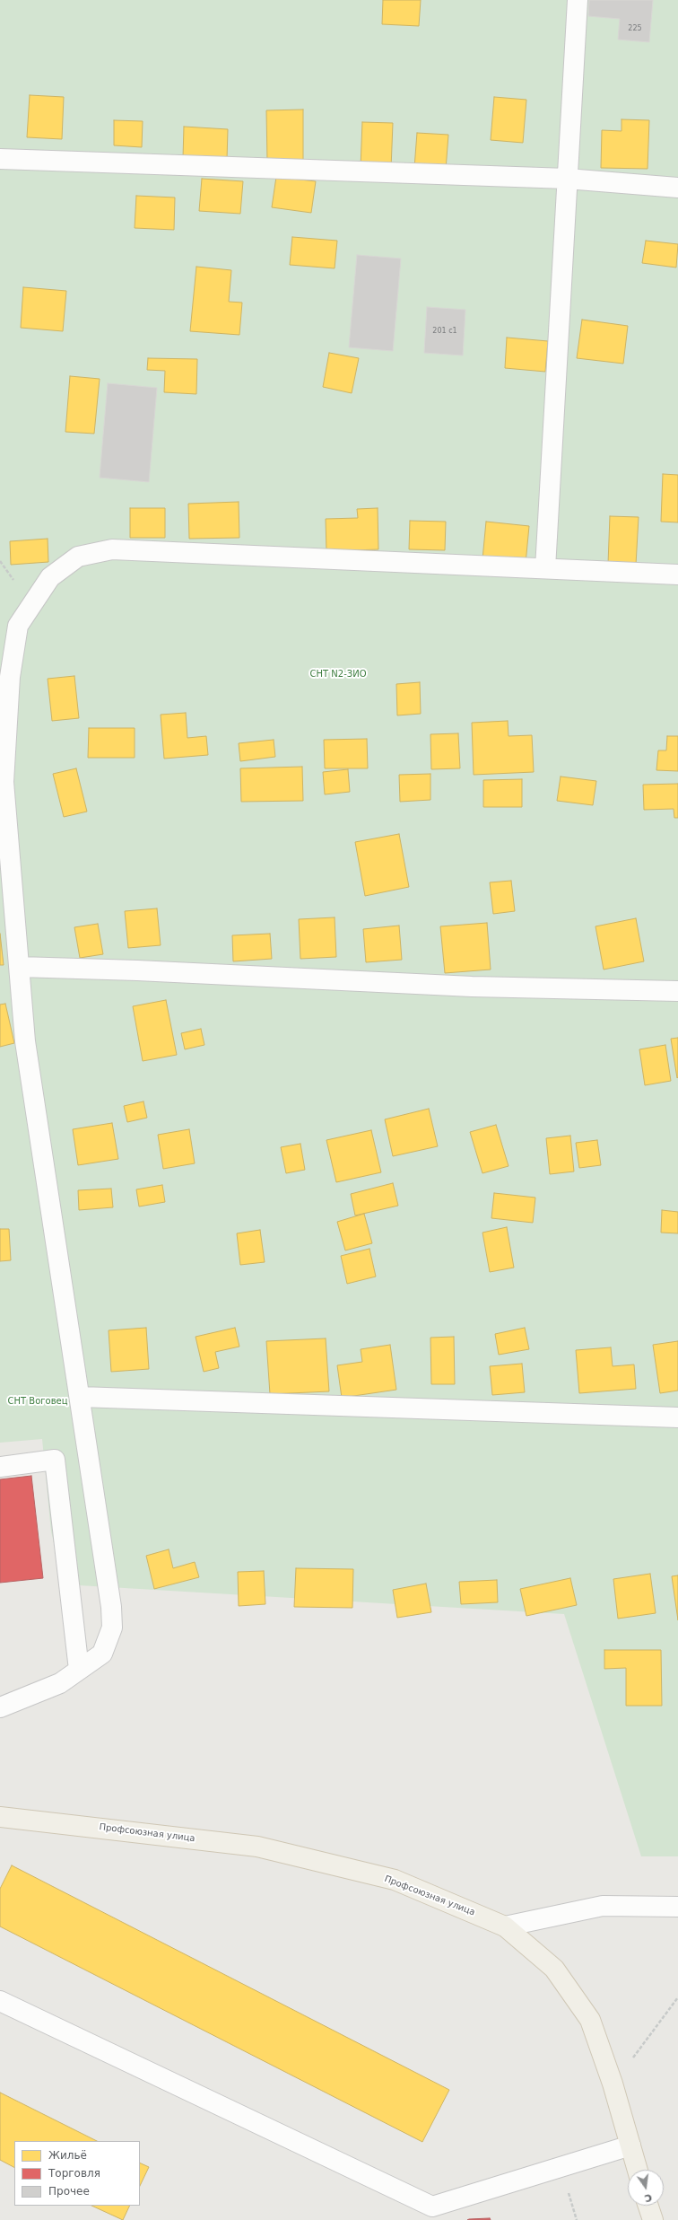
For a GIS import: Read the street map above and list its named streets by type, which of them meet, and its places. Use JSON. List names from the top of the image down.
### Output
{
  "streets": {
    "main road": ["Профсоюзная улица"]
  },
  "parks": ["СНТ N2-ЗИО", "СНТ Воговец"],
  "house_numbers": ["225", "201 с1"],
  "legend": ["Жильё", "Торговля", "Прочее"],
  "north": "bottom"
}
